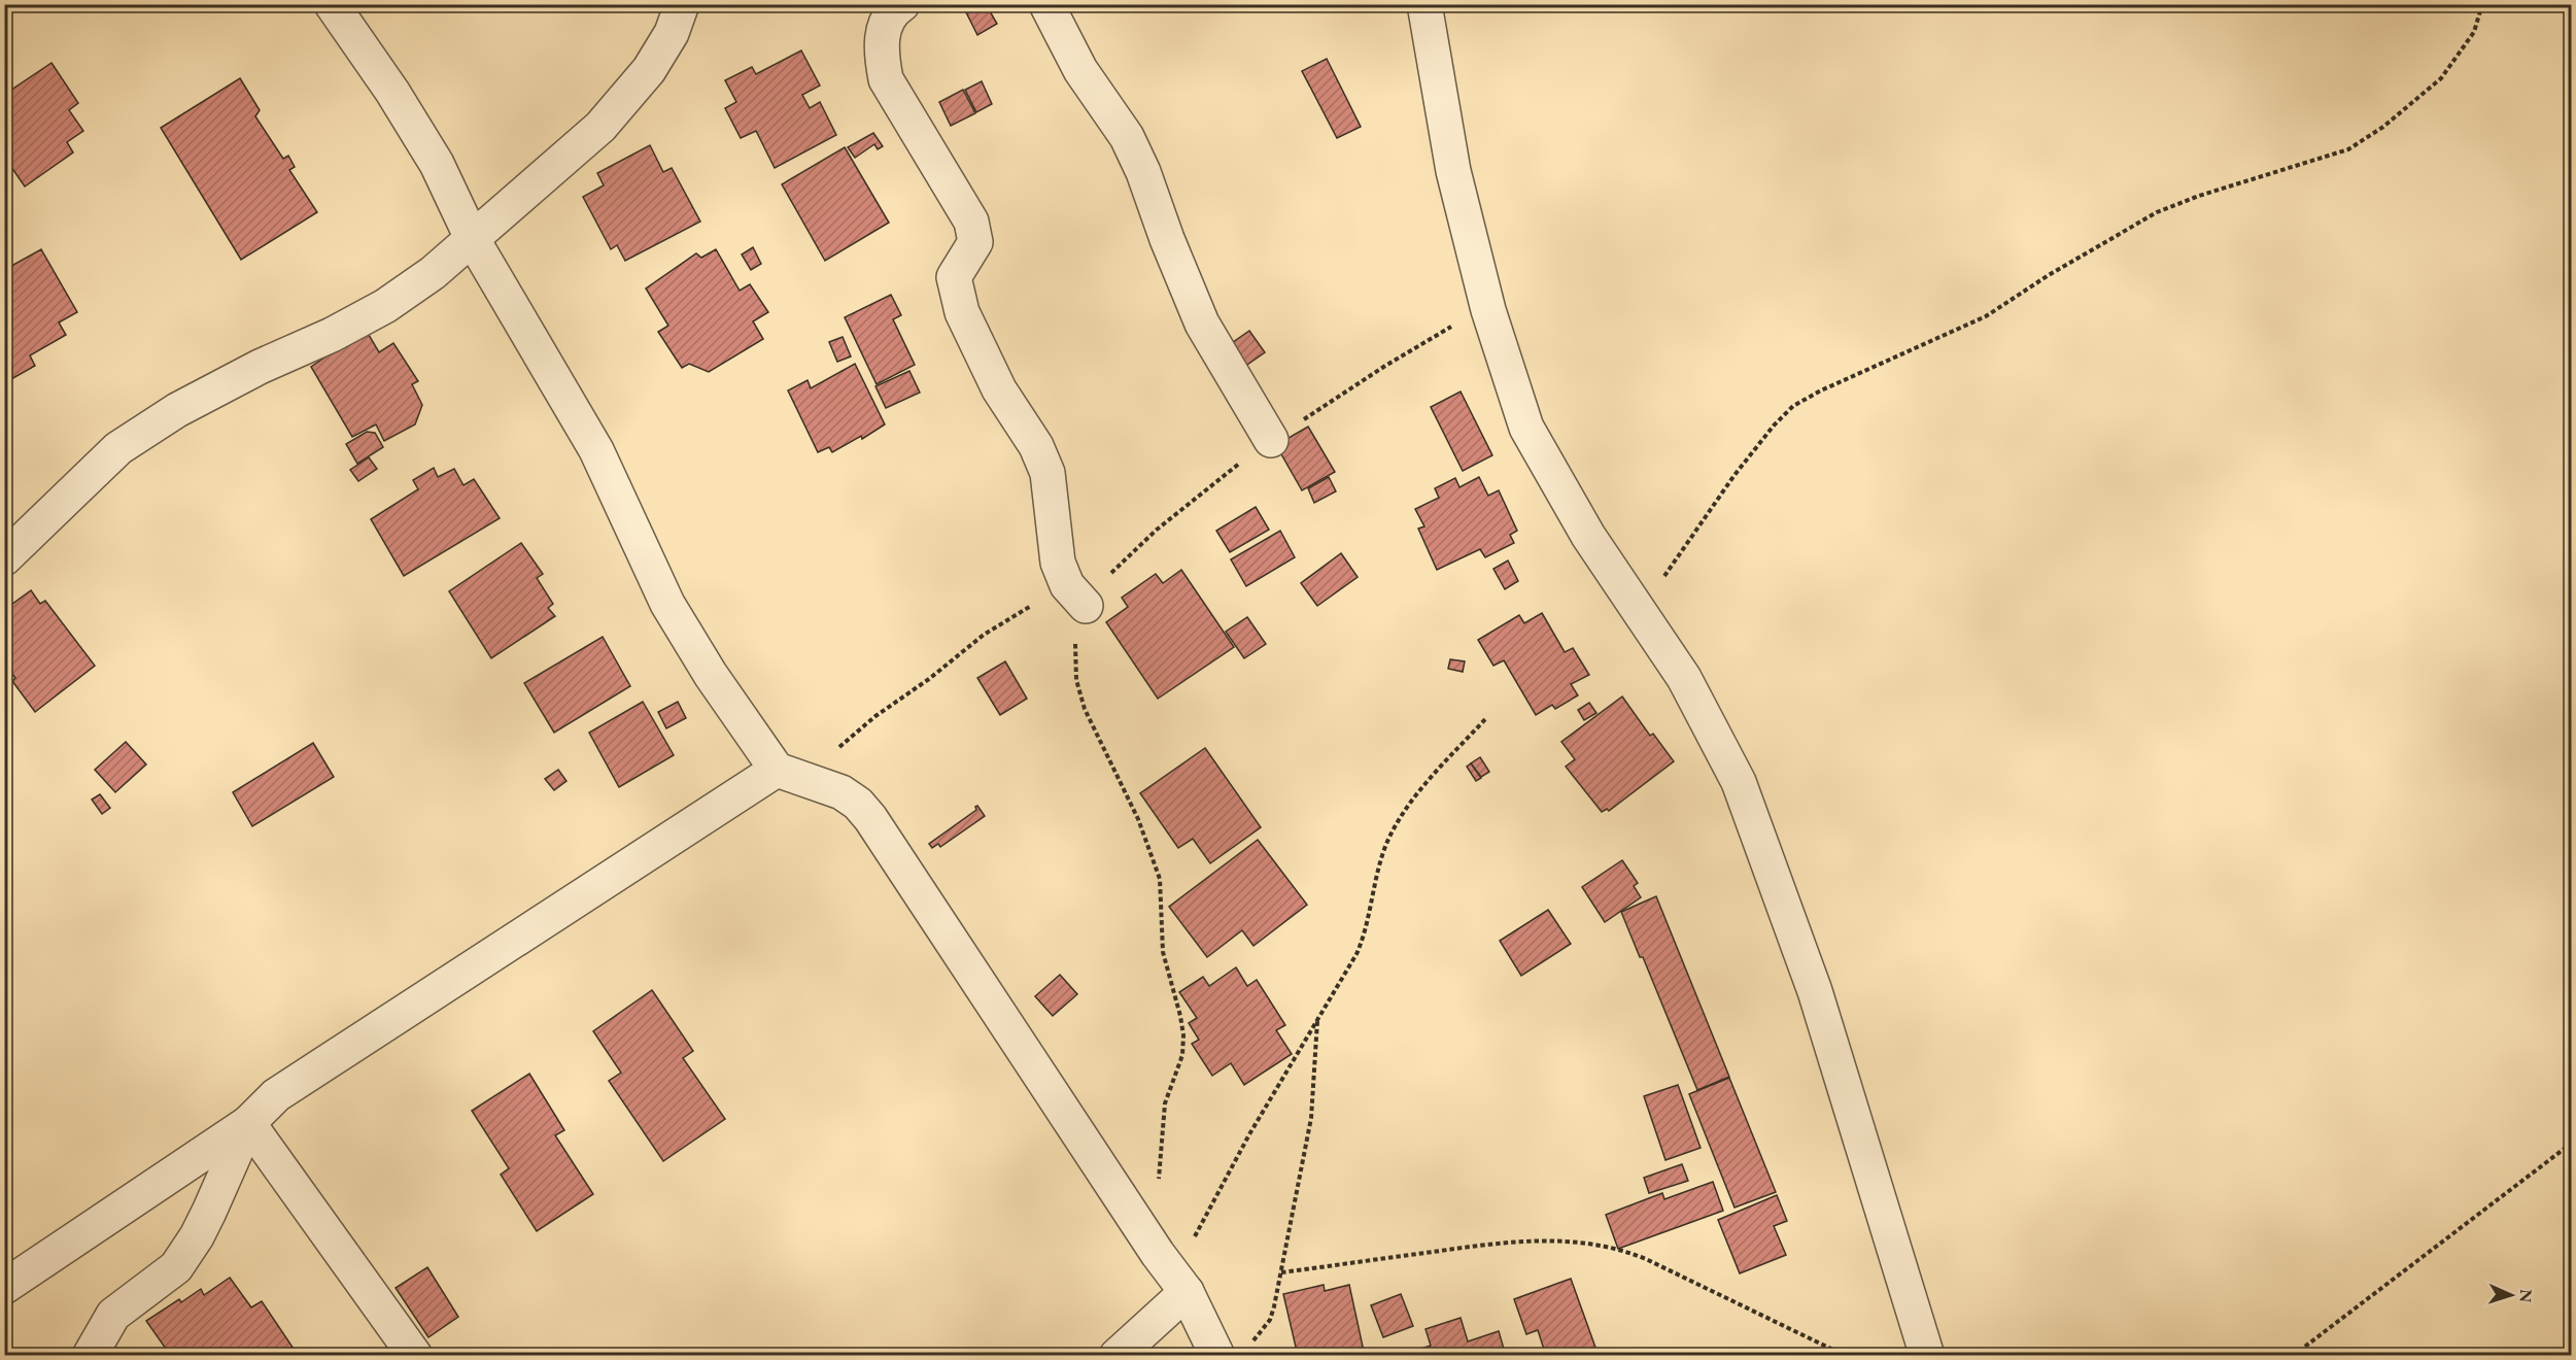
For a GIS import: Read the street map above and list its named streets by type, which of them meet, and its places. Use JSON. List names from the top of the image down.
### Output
{
  "north": "right"
}
